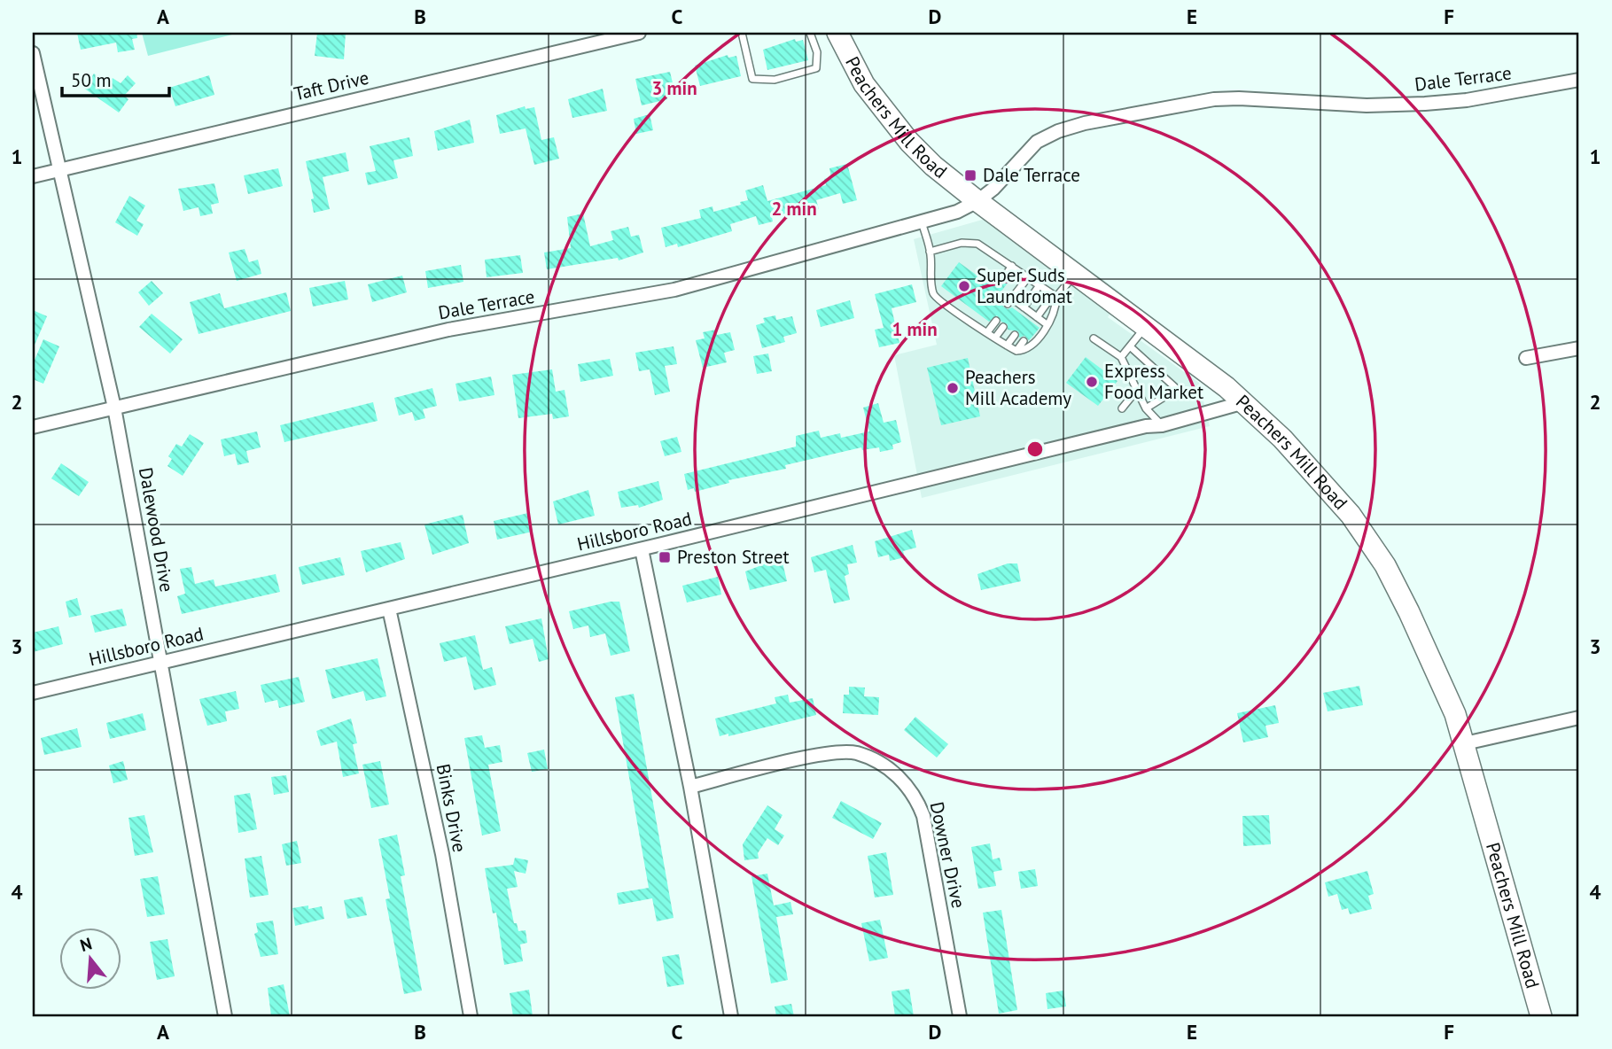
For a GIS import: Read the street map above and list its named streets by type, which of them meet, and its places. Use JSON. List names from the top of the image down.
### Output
{
  "streets": {
    "main road": ["Peachers Mill Road"],
    "street": [
      "Dale Terrace",
      "Taft Drive",
      "Dalewood Drive",
      "Hillsboro Road",
      "Binks Drive",
      "Downer Drive"
    ]
  },
  "crossings": [
    ["Dale Terrace", "Peachers Mill Road"],
    ["Dale Terrace", "Dalewood Drive"],
    ["Taft Drive", "Dalewood Drive"],
    ["Peachers Mill Road", "Hillsboro Road"],
    ["Dalewood Drive", "Hillsboro Road"],
    ["Hillsboro Road", "Binks Drive"]
  ],
  "places": {
    "transit": ["Dale Terrace", "Preston Street"],
    "other": ["Super Suds Laundromat", "Express Food Market", "Peachers Mill Academy"]
  },
  "scale_bar": "50 m",
  "north": "top",
  "grid": {
    "columns": [
      "A",
      "B",
      "C",
      "D",
      "E",
      "F"
    ],
    "rows": [
      "1",
      "2",
      "3",
      "4"
    ]
  },
  "rings": ["3 min", "2 min", "1 min"]
}
